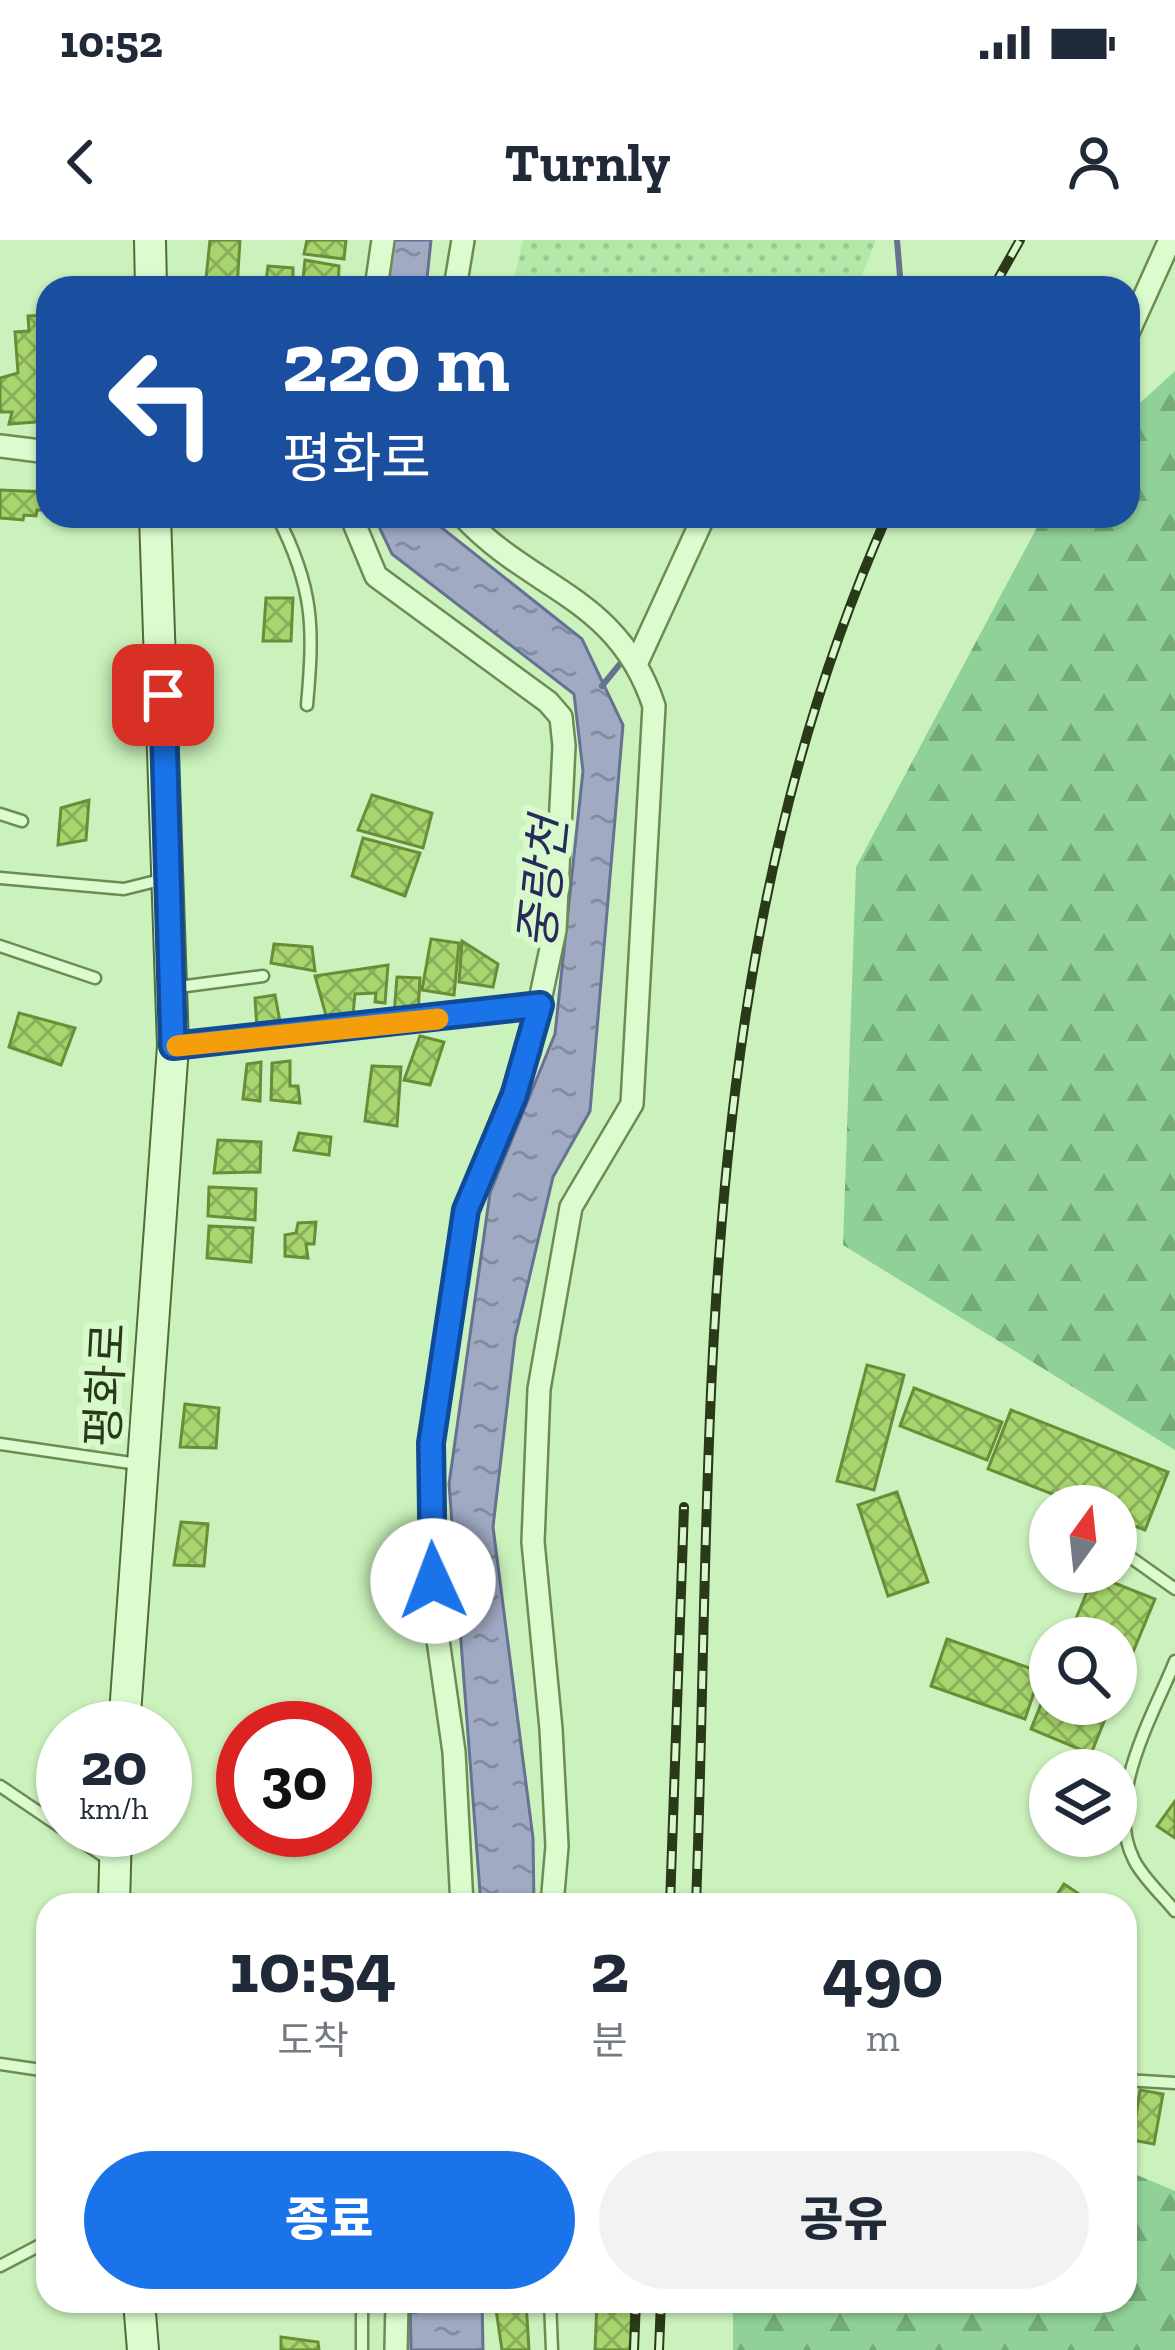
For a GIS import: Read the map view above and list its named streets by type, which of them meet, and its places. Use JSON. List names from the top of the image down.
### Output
{
  "streets": {
    "main road": ["평화로"]
  },
  "water": ["중랑천"],
  "north": "top",
  "page": {
    "status": "10:52",
    "header": "Turnly",
    "turn": ["220 m", "평화로"],
    "speed": "20 km/h",
    "limit": "30",
    "eta": [
      "10:54",
      "도착",
      "2",
      "분",
      "490",
      "m"
    ],
    "buttons": ["종료", "공유"]
  }
}
